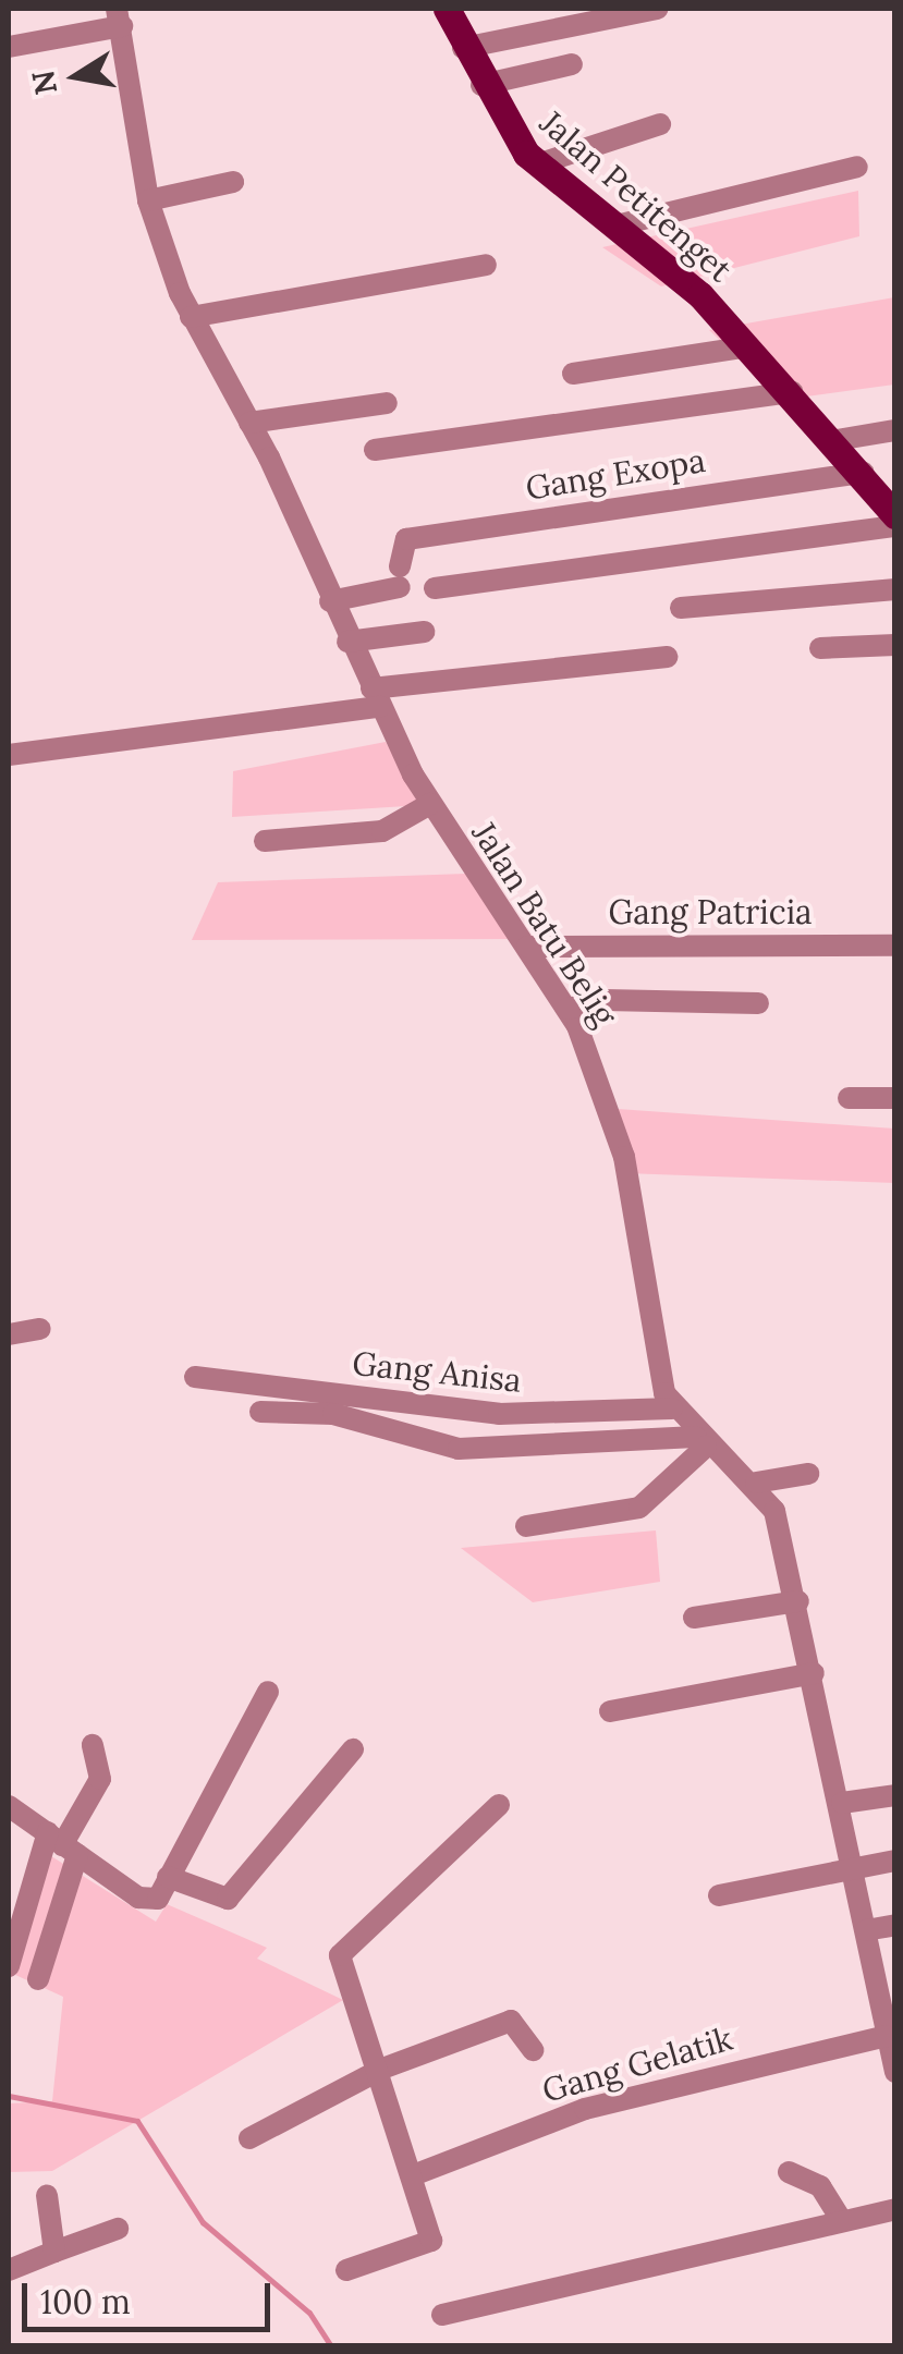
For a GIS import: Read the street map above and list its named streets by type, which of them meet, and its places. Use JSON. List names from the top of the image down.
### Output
{
  "streets": {
    "main road": ["Jalan Petitenget"],
    "street": [
      "Gang Exopa",
      "Gang Patricia",
      "Jalan Batu Belig",
      "Gang Anisa",
      "Gang Gelatik"
    ]
  },
  "crossings": [
    ["Jalan Petitenget", "Gang Exopa"],
    ["Gang Exopa", "Jalan Batu Belig"],
    ["Gang Patricia", "Jalan Batu Belig"],
    ["Jalan Batu Belig", "Gang Anisa"],
    ["Jalan Batu Belig", "Gang Gelatik"]
  ],
  "scale_bar": "100 m",
  "north": "left"
}
